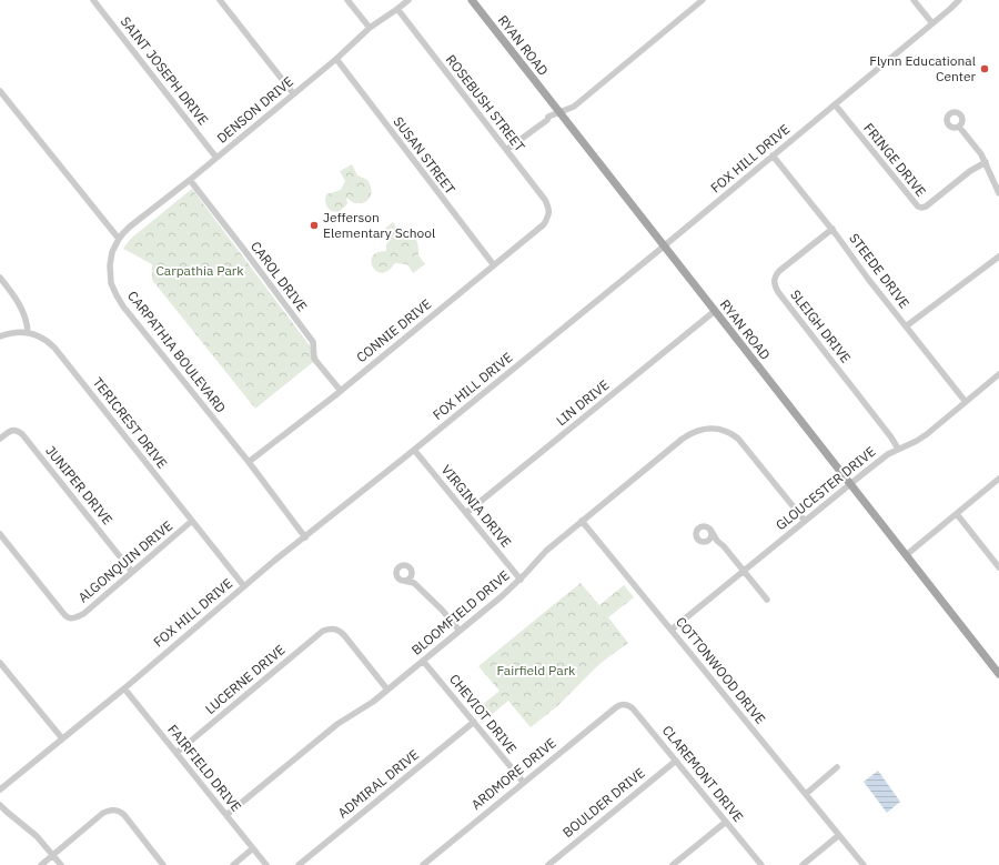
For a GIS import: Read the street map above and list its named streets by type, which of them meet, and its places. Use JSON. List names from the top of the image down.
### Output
{
  "streets": {
    "main road": ["RYAN ROAD"],
    "street": [
      "SAINT JOSEPH DRIVE",
      "ROSEBUSH STREET",
      "DENSON DRIVE",
      "SUSAN STREET",
      "FOX HILL DRIVE",
      "FRINGE DRIVE",
      "STEEDE DRIVE",
      "CAROL DRIVE",
      "SLEIGH DRIVE",
      "CONNIE DRIVE",
      "CARPATHIA BOULEVARD",
      "LIN DRIVE",
      "TERICREST DRIVE",
      "JUNIPER DRIVE",
      "GLOUCESTER DRIVE",
      "VIRGINIA DRIVE",
      "ALGONQUIN DRIVE",
      "BLOOMFIELD DRIVE",
      "COTTONWOOD DRIVE",
      "LUCERNE DRIVE",
      "CHEVIOT DRIVE",
      "FAIRFIELD DRIVE",
      "ARDMORE DRIVE",
      "CLAREMONT DRIVE",
      "ADMIRAL DRIVE",
      "BOULDER DRIVE"
    ]
  },
  "crossings": [
    ["RYAN ROAD", "FOX HILL DRIVE"],
    ["RYAN ROAD", "LIN DRIVE"],
    ["RYAN ROAD", "GLOUCESTER DRIVE"],
    ["SAINT JOSEPH DRIVE", "DENSON DRIVE"],
    ["ROSEBUSH STREET", "DENSON DRIVE"],
    ["ROSEBUSH STREET", "CONNIE DRIVE"],
    ["DENSON DRIVE", "SUSAN STREET"],
    ["DENSON DRIVE", "CAROL DRIVE"],
    ["DENSON DRIVE", "CARPATHIA BOULEVARD"],
    ["SUSAN STREET", "CONNIE DRIVE"],
    ["FOX HILL DRIVE", "FRINGE DRIVE"],
    ["FOX HILL DRIVE", "STEEDE DRIVE"],
    ["FOX HILL DRIVE", "CARPATHIA BOULEVARD"],
    ["FOX HILL DRIVE", "TERICREST DRIVE"],
    ["FOX HILL DRIVE", "VIRGINIA DRIVE"],
    ["FOX HILL DRIVE", "FAIRFIELD DRIVE"],
    ["STEEDE DRIVE", "SLEIGH DRIVE"],
    ["STEEDE DRIVE", "GLOUCESTER DRIVE"],
    ["CAROL DRIVE", "CONNIE DRIVE"],
    ["SLEIGH DRIVE", "GLOUCESTER DRIVE"],
    ["CONNIE DRIVE", "CARPATHIA BOULEVARD"],
    ["LIN DRIVE", "VIRGINIA DRIVE"],
    ["TERICREST DRIVE", "ALGONQUIN DRIVE"],
    ["JUNIPER DRIVE", "ALGONQUIN DRIVE"],
    ["GLOUCESTER DRIVE", "BLOOMFIELD DRIVE"],
    ["GLOUCESTER DRIVE", "COTTONWOOD DRIVE"],
    ["VIRGINIA DRIVE", "BLOOMFIELD DRIVE"],
    ["BLOOMFIELD DRIVE", "COTTONWOOD DRIVE"],
    ["BLOOMFIELD DRIVE", "LUCERNE DRIVE"],
    ["BLOOMFIELD DRIVE", "CHEVIOT DRIVE"],
    ["BLOOMFIELD DRIVE", "FAIRFIELD DRIVE"],
    ["LUCERNE DRIVE", "FAIRFIELD DRIVE"],
    ["CHEVIOT DRIVE", "ARDMORE DRIVE"],
    ["CHEVIOT DRIVE", "ADMIRAL DRIVE"],
    ["ARDMORE DRIVE", "CLAREMONT DRIVE"],
    ["CLAREMONT DRIVE", "BOULDER DRIVE"]
  ],
  "parks": ["Carpathia Park", "Fairfield Park"],
  "places": ["Flynn Educational Center", "Jefferson Elementary School"]
}
